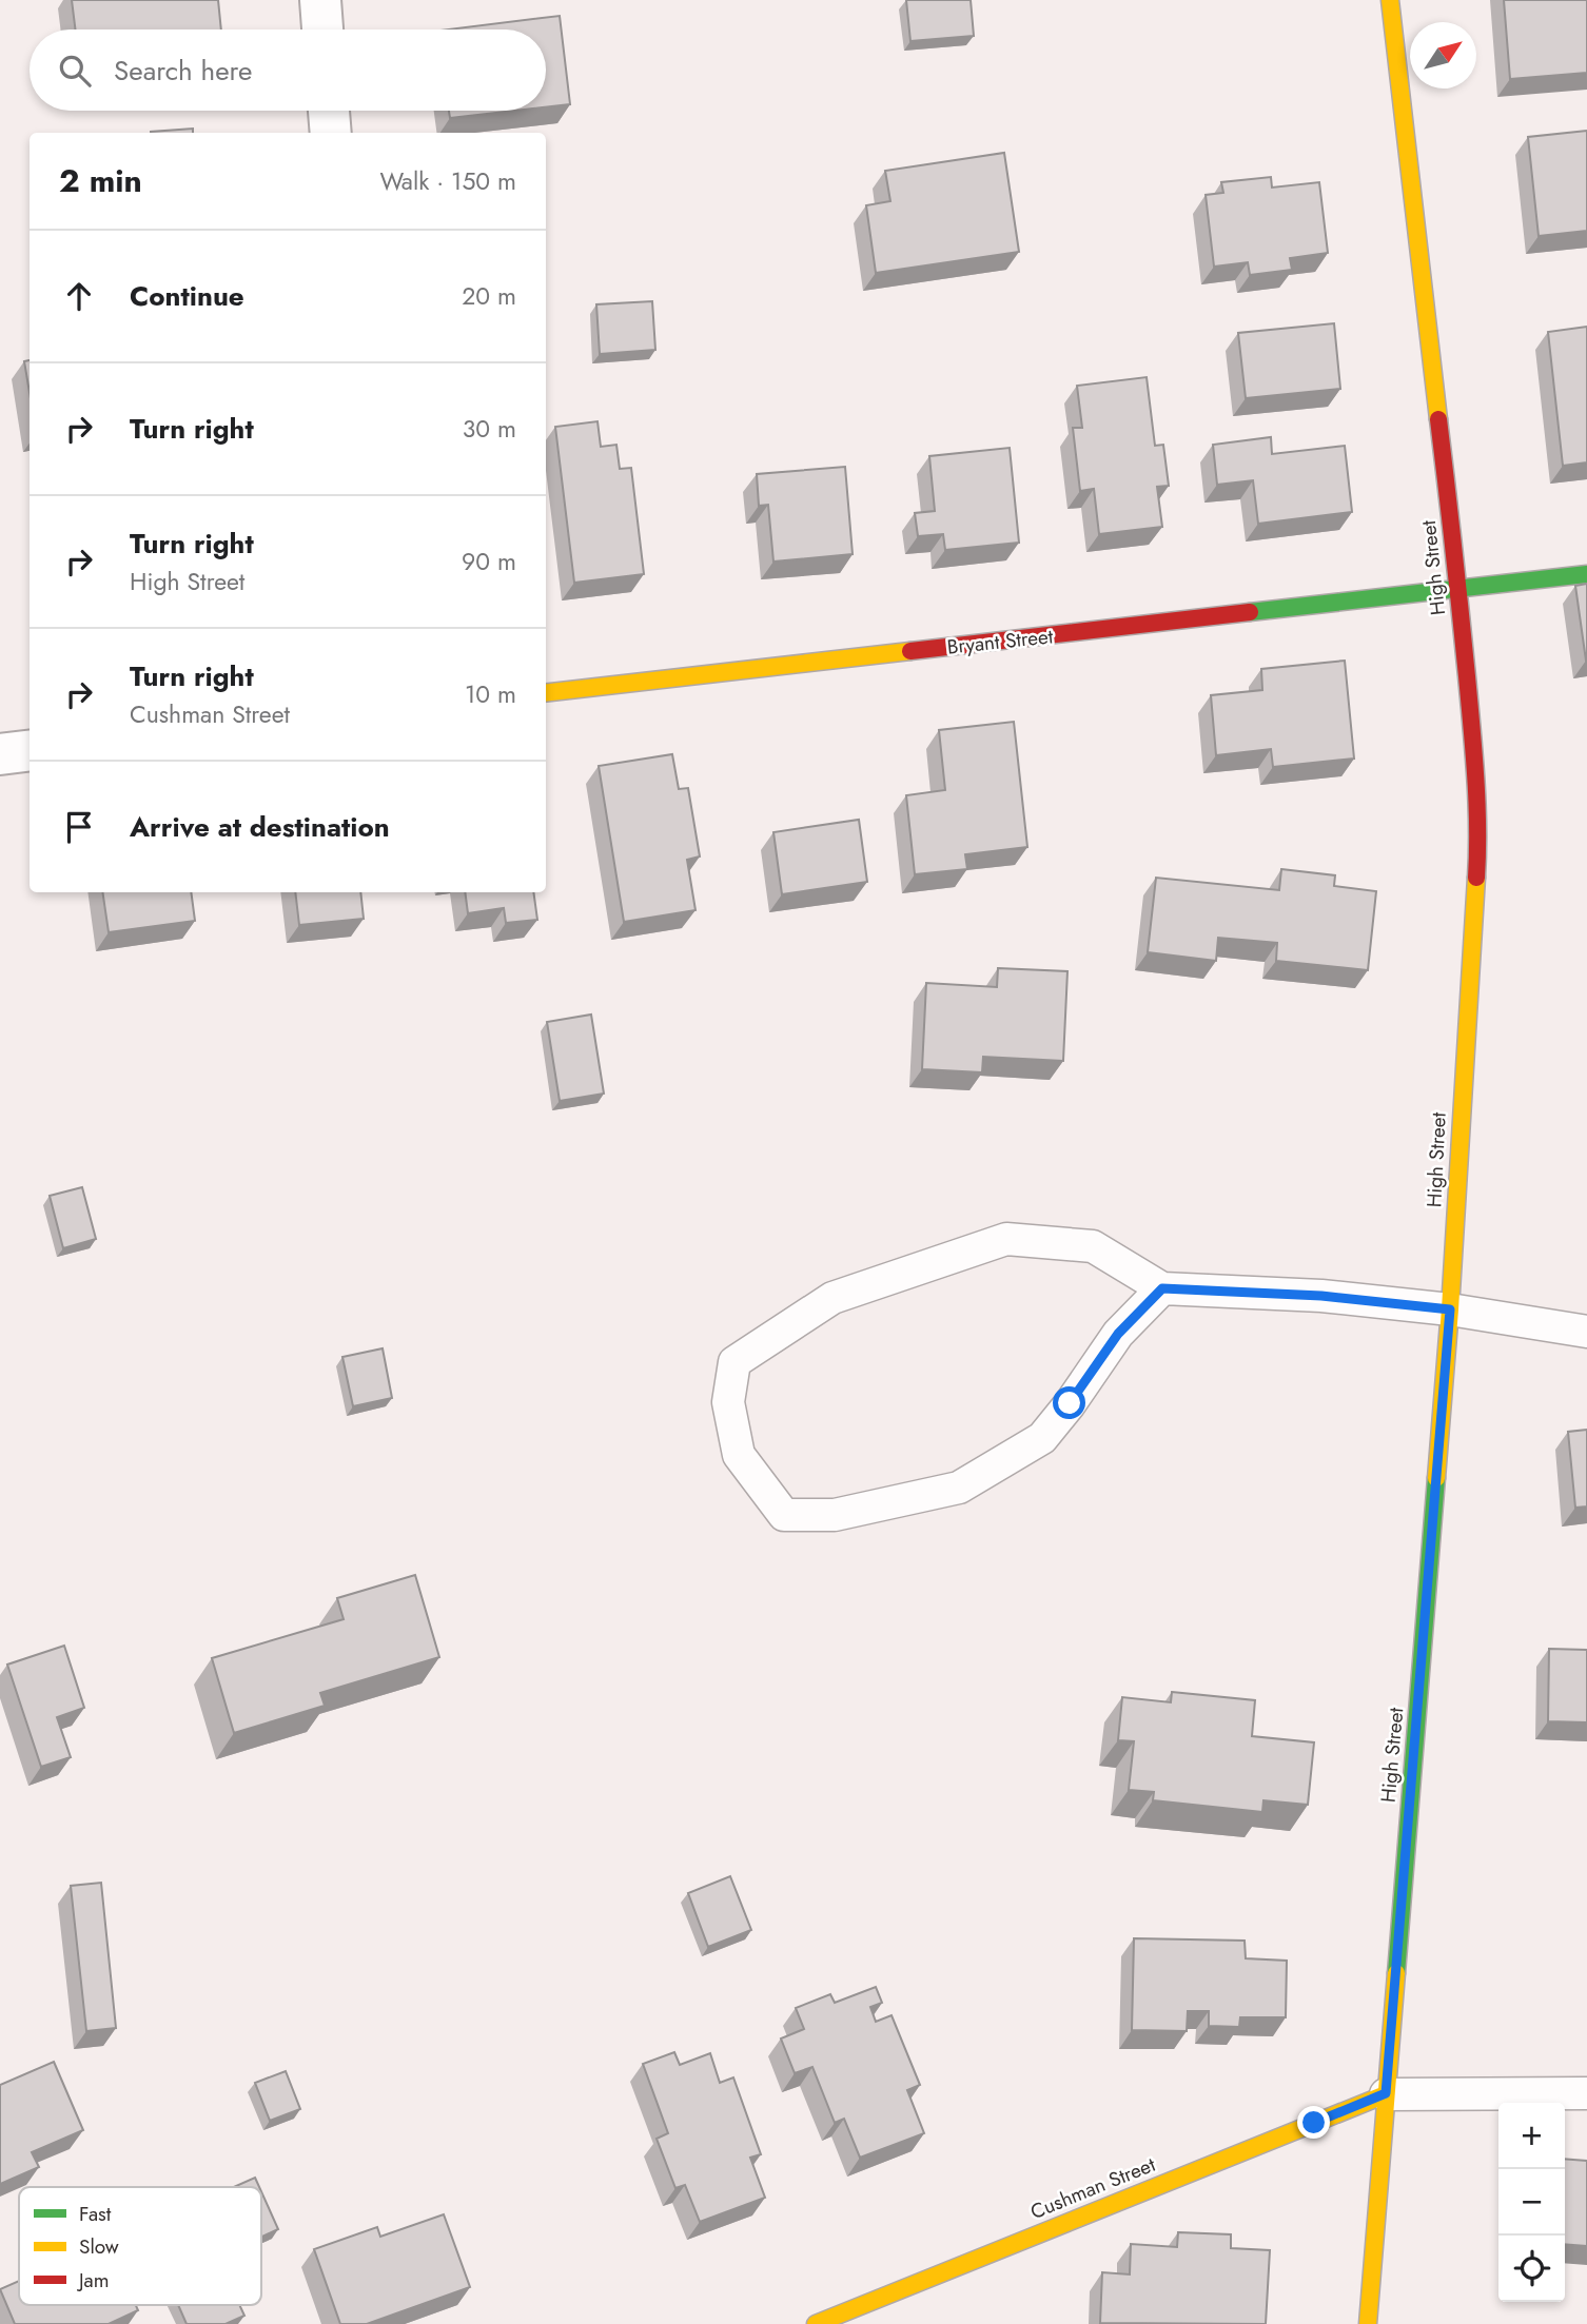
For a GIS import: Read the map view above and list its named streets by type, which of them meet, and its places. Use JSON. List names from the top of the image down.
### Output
{
  "streets": {
    "street": ["High Street", "Bryant Street", "Cushman Street"]
  },
  "crossings": [
    ["High Street", "Bryant Street"],
    ["High Street", "Cushman Street"]
  ],
  "legend": ["Fast", "Slow", "Jam"],
  "north": "top right",
  "page": {
    "search": "Search here",
    "heading": ["2 min", "Walk · 150 m"],
    "list": [
      ["Continue", "20 m"],
      ["Turn right", "30 m"],
      ["Turn right", "High Street", "90 m"],
      ["Turn right", "Cushman Street", "10 m"],
      "Arrive at destination"
    ],
    "map_buttons": ["+", "−"]
  }
}
